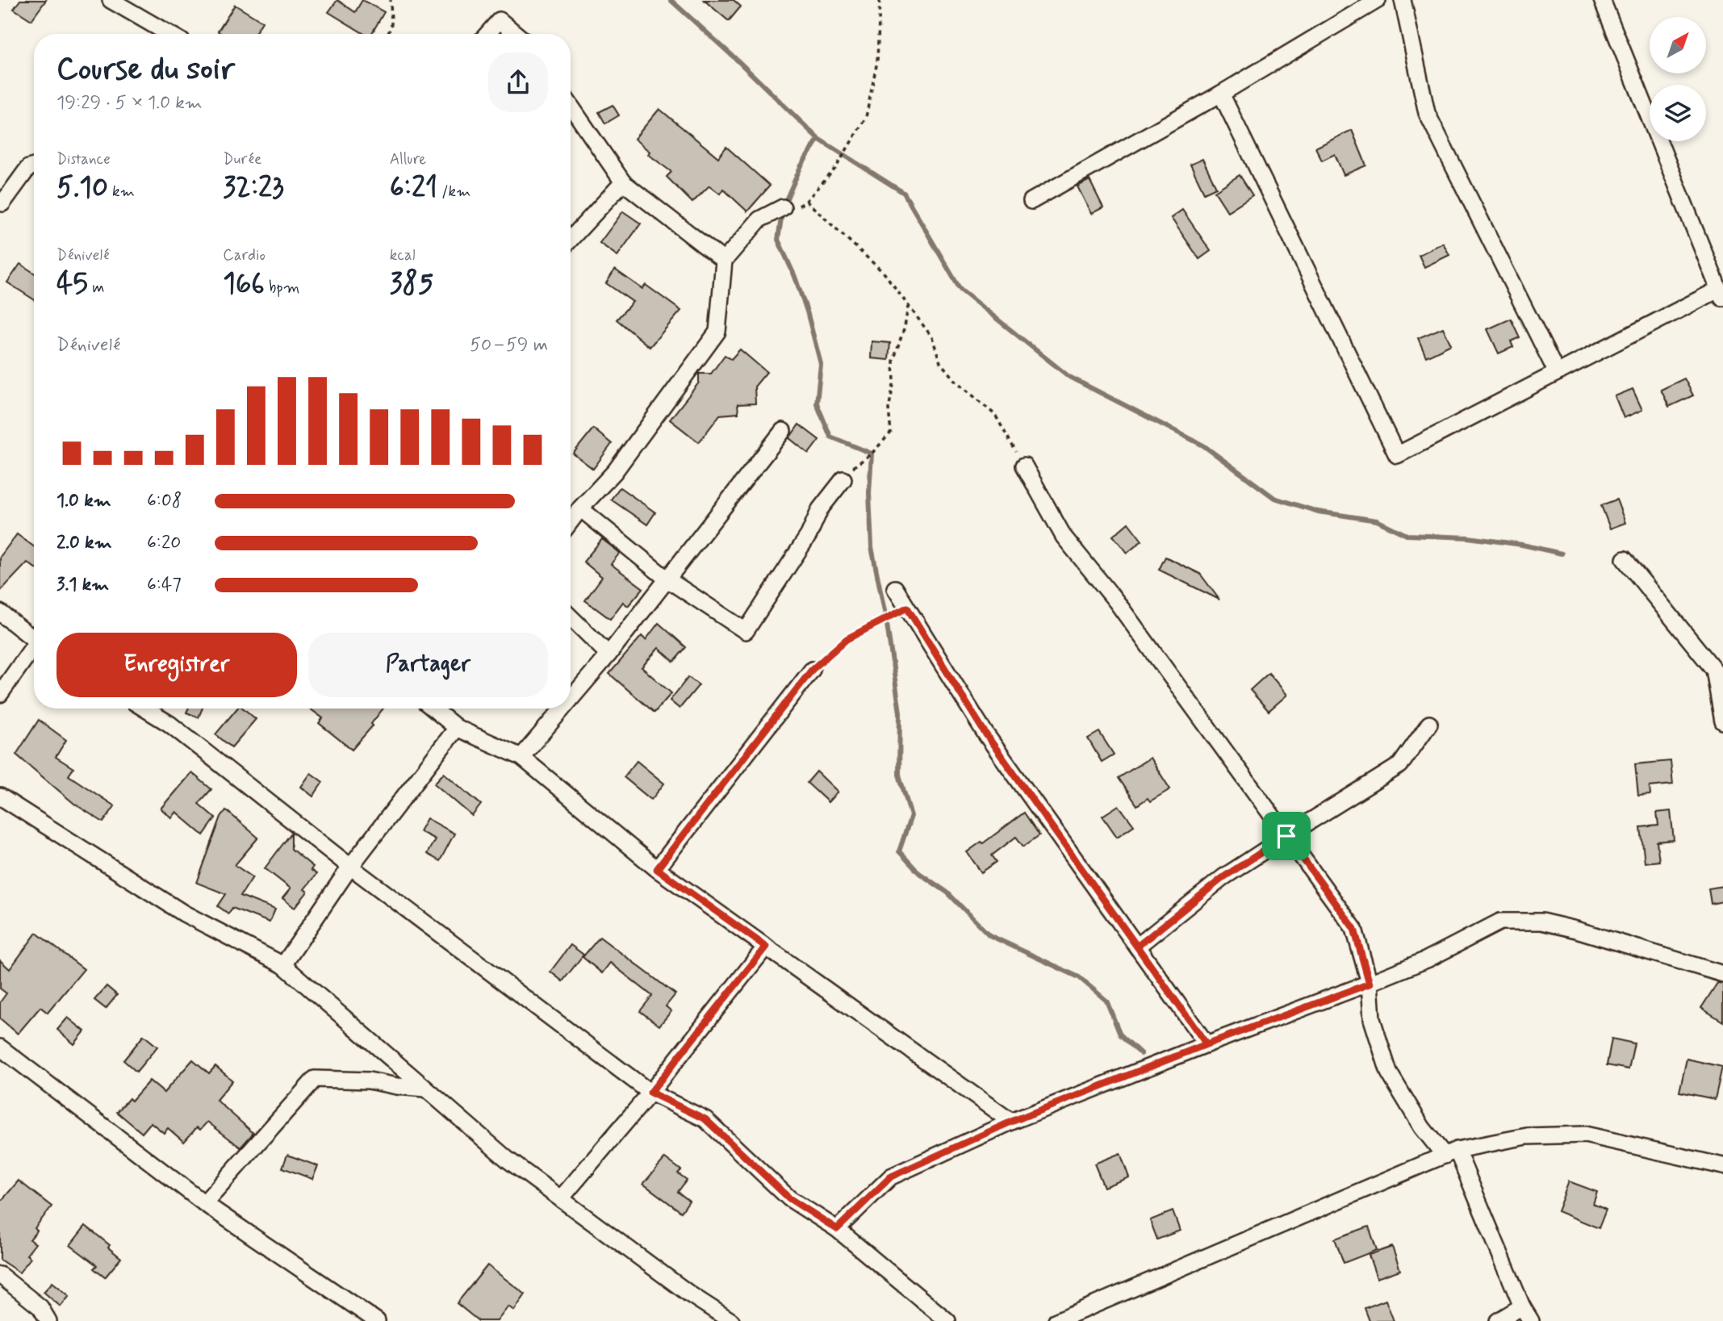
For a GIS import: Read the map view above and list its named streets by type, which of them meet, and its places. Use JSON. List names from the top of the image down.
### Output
{
  "north": "top right",
  "page": {
    "heading": ["Course du soir", "19:29 · 5 × 1.0 km"],
    "stats": [
      ["Distance", "5.10 km"],
      ["Durée", "32:23"],
      ["Allure", "6:21 /km"],
      ["Dénivelé", "45 m"],
      ["Cardio", "166 bpm"],
      ["kcal", "385"]
    ],
    "chart": ["Dénivelé", "50–59 m"],
    "list": [
      {
        "name": "1.0 km",
        "note": "6:08"
      },
      {
        "name": "2.0 km",
        "note": "6:20"
      },
      {
        "name": "3.1 km",
        "note": "6:47"
      }
    ],
    "buttons": ["Enregistrer", "Partager"]
  }
}
